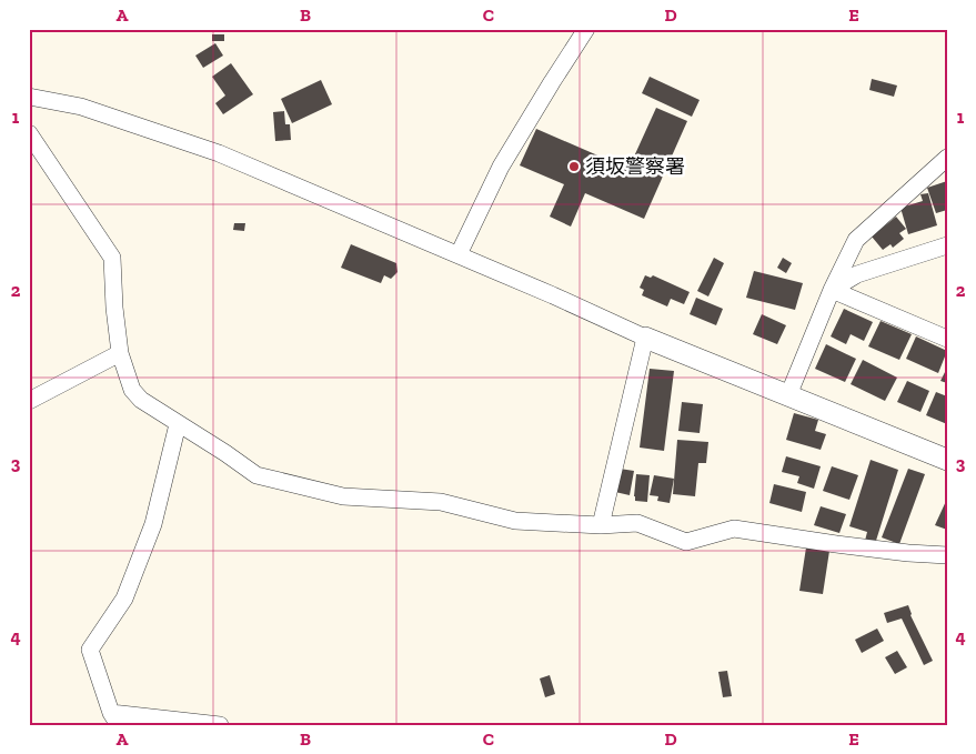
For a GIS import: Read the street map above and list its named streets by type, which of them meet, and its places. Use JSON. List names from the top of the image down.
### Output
{
  "places": ["須坂警察署"],
  "grid": {
    "columns": [
      "A",
      "B",
      "C",
      "D",
      "E"
    ],
    "rows": [
      "1",
      "2",
      "3",
      "4"
    ]
  }
}
